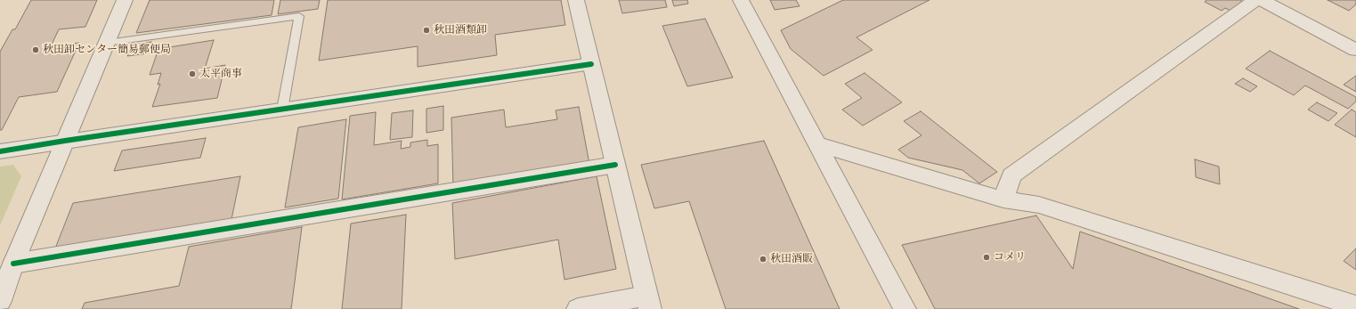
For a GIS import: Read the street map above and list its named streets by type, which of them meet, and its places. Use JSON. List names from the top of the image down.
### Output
{
  "places": [
    "秋田酒類卸",
    "秋田卸センター簡易郵便局",
    "太平商事",
    "コメリ",
    "秋田酒販"
  ]
}
